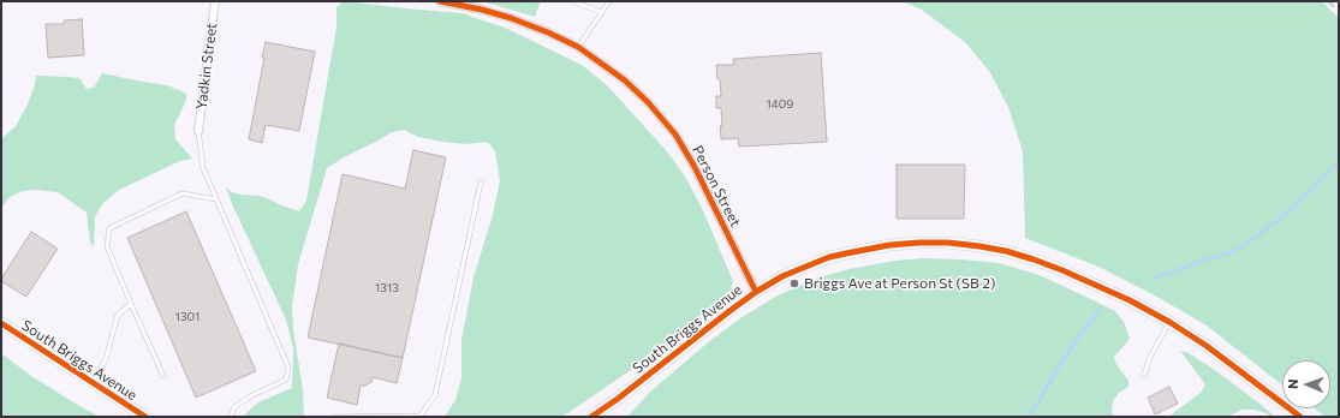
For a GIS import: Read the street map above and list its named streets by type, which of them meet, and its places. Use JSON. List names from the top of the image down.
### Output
{
  "streets": {
    "street": ["Yadkin Street", "Person Street", "South Briggs Avenue"]
  },
  "crossings": [
    ["Person Street", "South Briggs Avenue"]
  ],
  "places": ["Briggs Ave at Person St (SB 2)"],
  "house_numbers": ["1409", "1313", "1301"],
  "north": "left"
}
